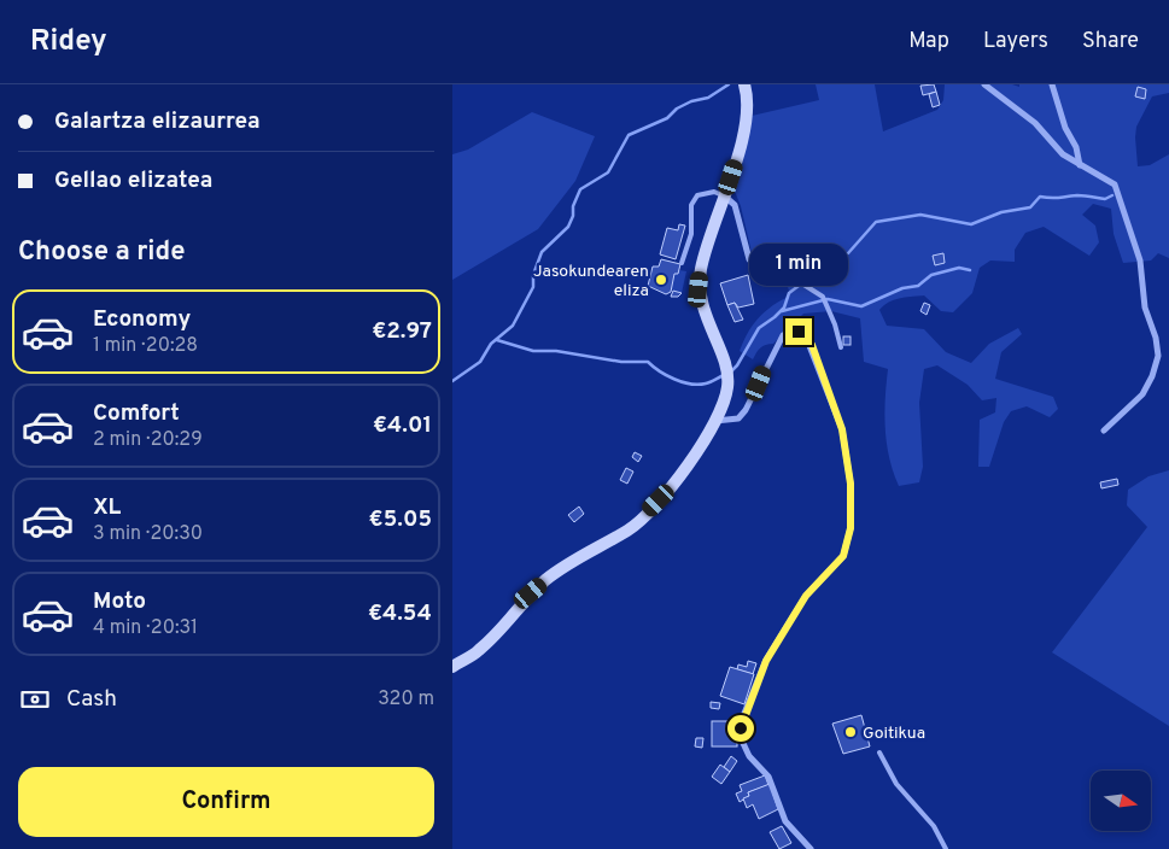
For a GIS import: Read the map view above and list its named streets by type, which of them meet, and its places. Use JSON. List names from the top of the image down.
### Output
{
  "places": ["Jasokundearen eliza", "Goitikua"],
  "north": "right",
  "page": {
    "header": "Ridey",
    "nav": ["Map", "Layers", "Share"],
    "banner": ["Galartza elizaurrea", "Gellao elizatea"],
    "heading": "Choose a ride",
    "bubble": "1 min",
    "list": [
      {
        "name": "Economy",
        "note": "1 min · 20:28",
        "value": "€2.97"
      },
      {
        "name": "Comfort",
        "note": "2 min · 20:29",
        "value": "€4.01"
      },
      {
        "name": "XL",
        "note": "3 min · 20:30",
        "value": "€5.05"
      },
      {
        "name": "Moto",
        "note": "4 min · 20:31",
        "value": "€4.54"
      }
    ],
    "pay": ["Cash", "320 m"],
    "buttons": "Confirm"
  }
}
